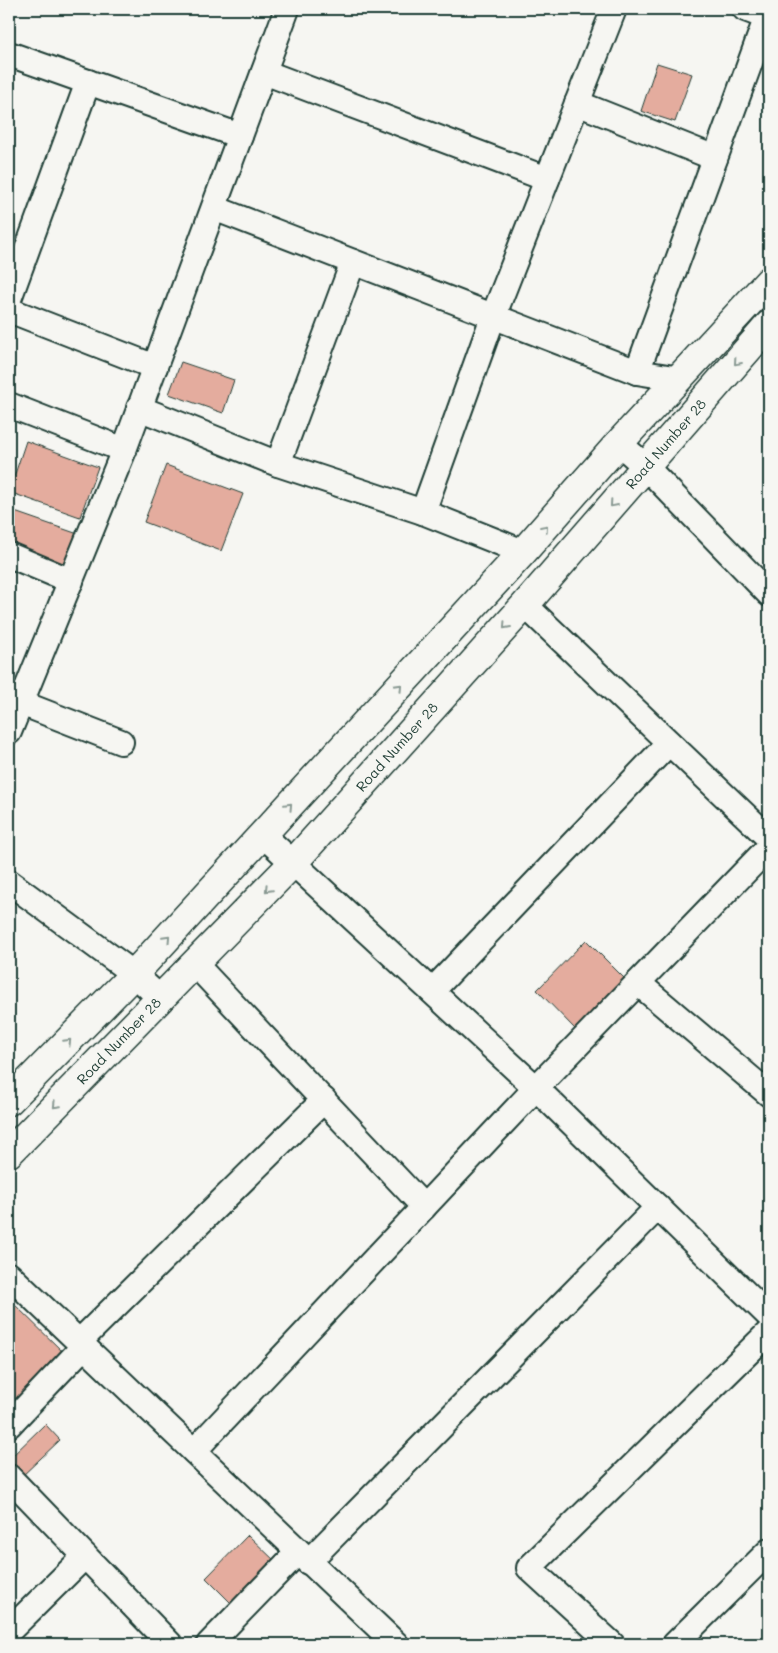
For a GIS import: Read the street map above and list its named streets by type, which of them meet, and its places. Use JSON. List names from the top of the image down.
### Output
{
  "streets": {
    "street": ["Road Number 28"]
  }
}
